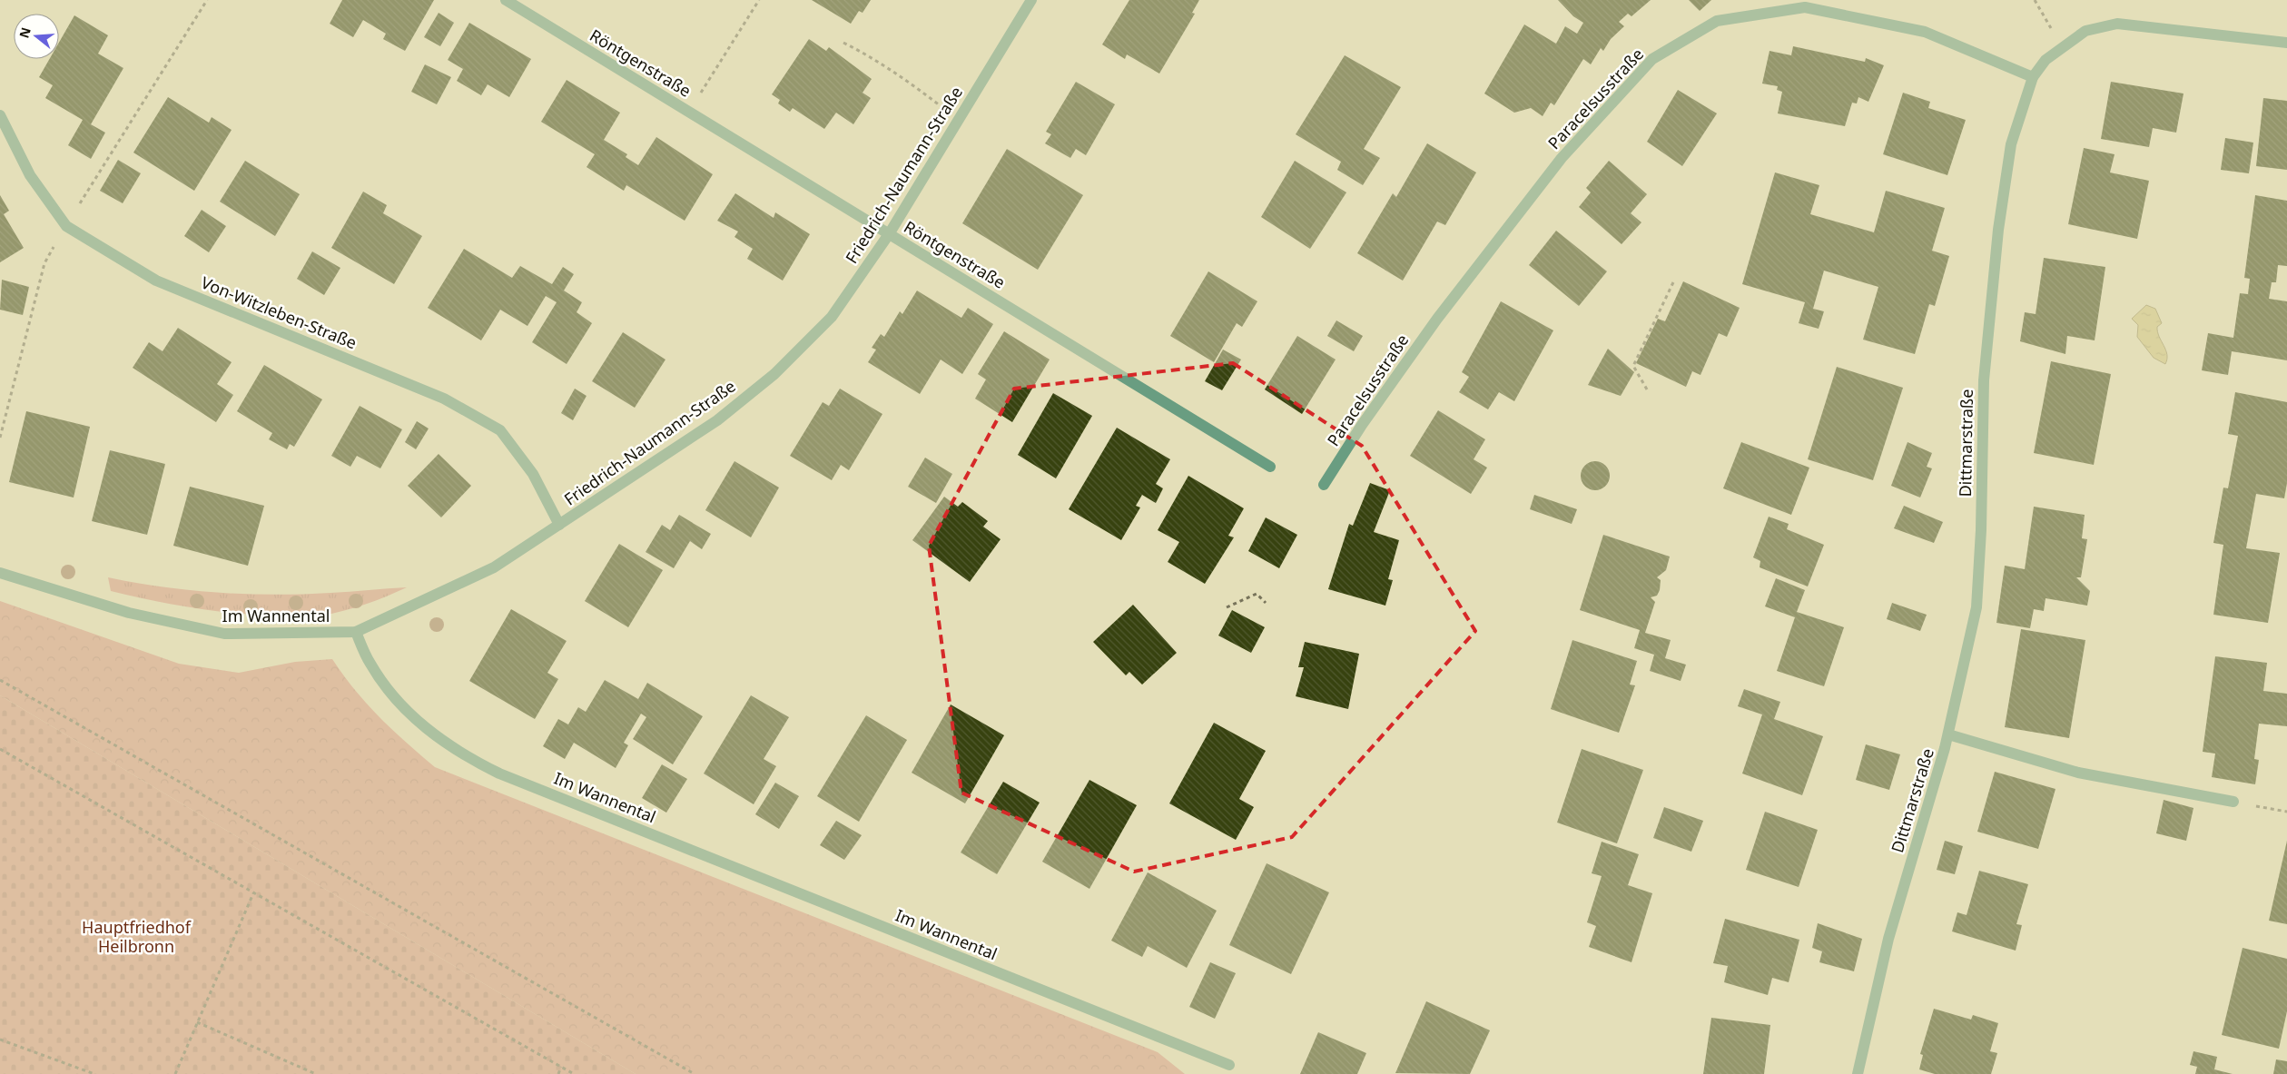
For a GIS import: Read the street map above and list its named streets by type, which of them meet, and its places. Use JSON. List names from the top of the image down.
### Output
{
  "streets": {
    "street": [
      "Röntgenstraße",
      "Paracelsusstraße",
      "Friedrich-Naumann-Straße",
      "Von-Witzleben-Straße",
      "Dittmarstraße",
      "Im Wannental"
    ]
  },
  "crossings": [
    ["Röntgenstraße", "Friedrich-Naumann-Straße"],
    ["Paracelsusstraße", "Dittmarstraße"],
    ["Friedrich-Naumann-Straße", "Von-Witzleben-Straße"],
    ["Friedrich-Naumann-Straße", "Im Wannental"]
  ],
  "parks": ["Hauptfriedhof Heilbronn"],
  "north": "left"
}
